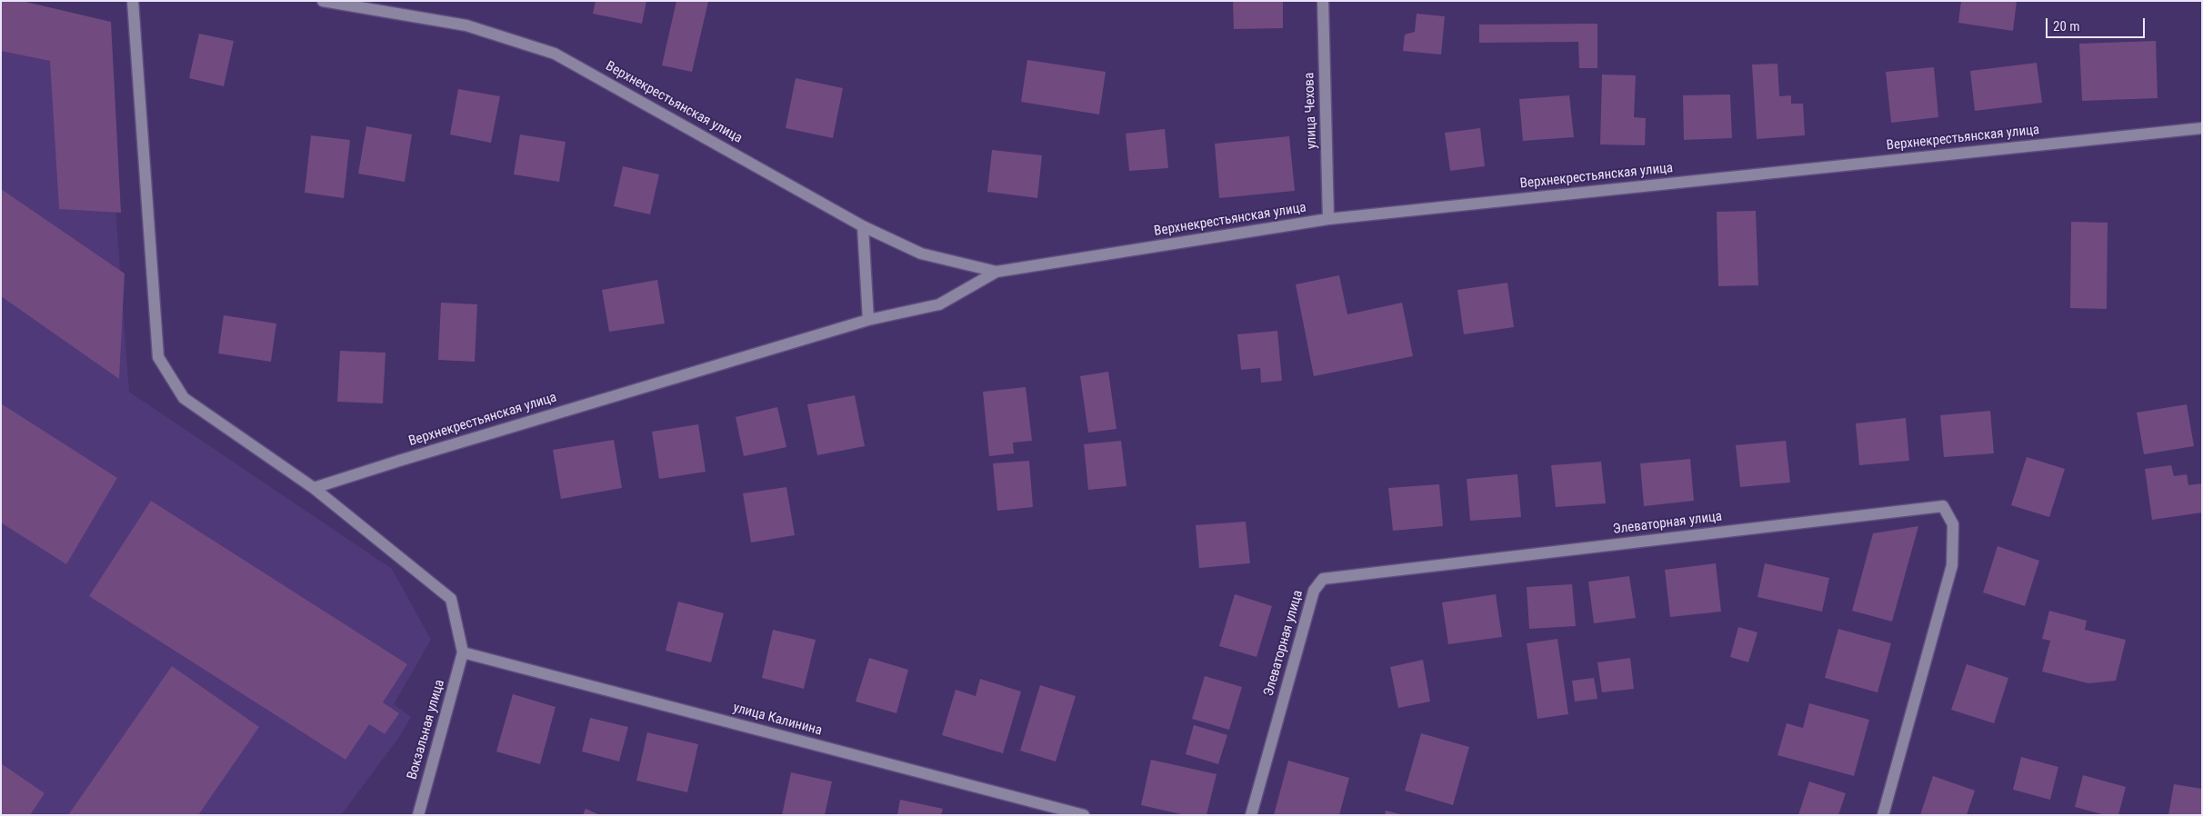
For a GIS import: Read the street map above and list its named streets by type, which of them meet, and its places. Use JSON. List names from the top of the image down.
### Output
{
  "streets": {
    "street": [
      "Верхнекрестьянская улица",
      "улица Чехова",
      "Элеваторная улица",
      "улица Калинина",
      "Вокзальная улица"
    ]
  },
  "crossings": [
    ["Верхнекрестьянская улица", "улица Чехова"],
    ["улица Калинина", "Вокзальная улица"]
  ],
  "scale_bar": "20 m"
}
